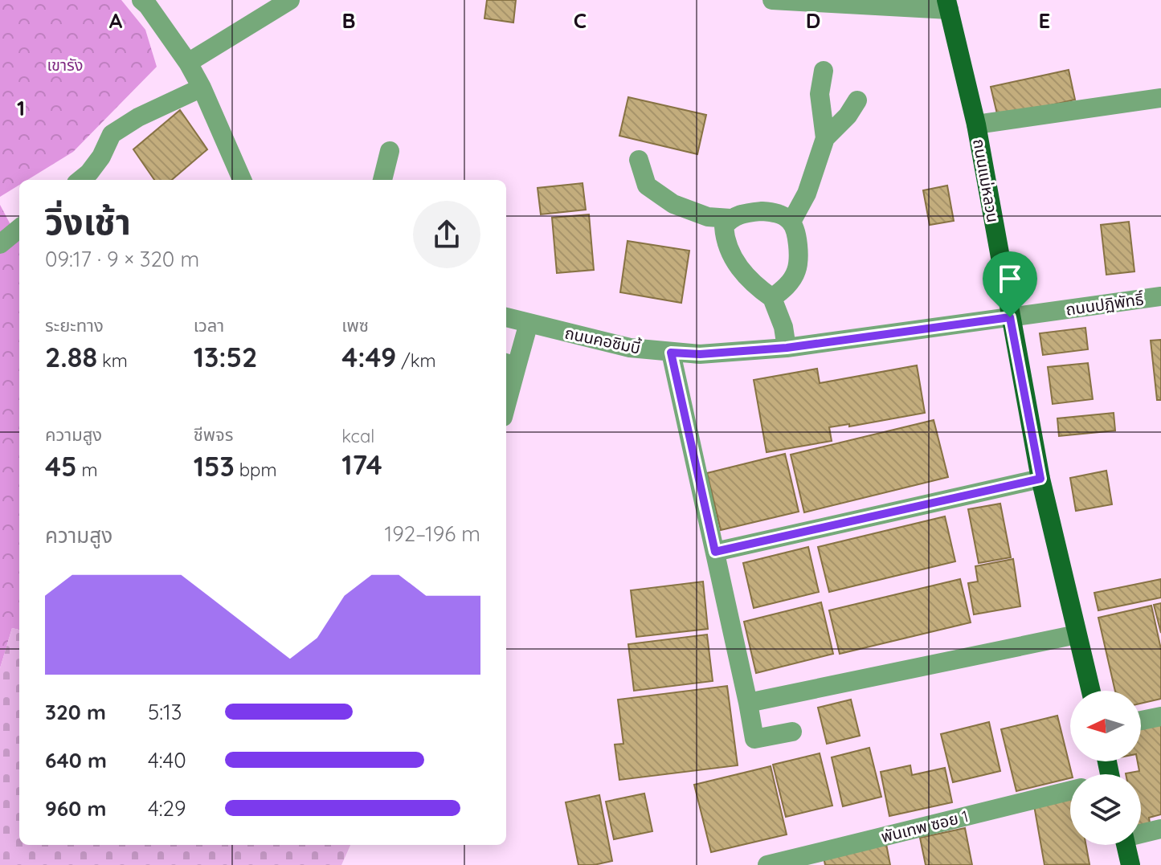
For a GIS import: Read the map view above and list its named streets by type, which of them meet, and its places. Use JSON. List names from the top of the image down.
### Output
{
  "streets": {
    "main road": ["ถนนแม่หลวน"],
    "street": ["ถนนปฏิพัทธิ์", "ถนนคอซิมบี้", "พันเทพ ซอย 1"]
  },
  "crossings": [
    ["ถนนแม่หลวน", "ถนนปฏิพัทธิ์"],
    ["ถนนแม่หลวน", "ถนนคอซิมบี้"],
    ["ถนนปฏิพัทธิ์", "ถนนคอซิมบี้"]
  ],
  "parks": ["เขารัง"],
  "north": "left",
  "page": {
    "heading": ["วิ่งเช้า", "09:17 · 9 × 320 m"],
    "stats": [
      ["ระยะทาง", "2.88 km"],
      ["เวลา", "13:52"],
      ["เพซ", "4:49 /km"],
      ["ความสูง", "45 m"],
      ["ชีพจร", "153 bpm"],
      ["kcal", "174"]
    ],
    "chart": ["ความสูง", "192–196 m"],
    "list": [
      {
        "name": "320 m",
        "note": "5:13"
      },
      {
        "name": "640 m",
        "note": "4:40"
      },
      {
        "name": "960 m",
        "note": "4:29"
      }
    ]
  },
  "grid": {
    "columns": [
      "A",
      "B",
      "C",
      "D",
      "E"
    ],
    "rows": ["1"]
  }
}
